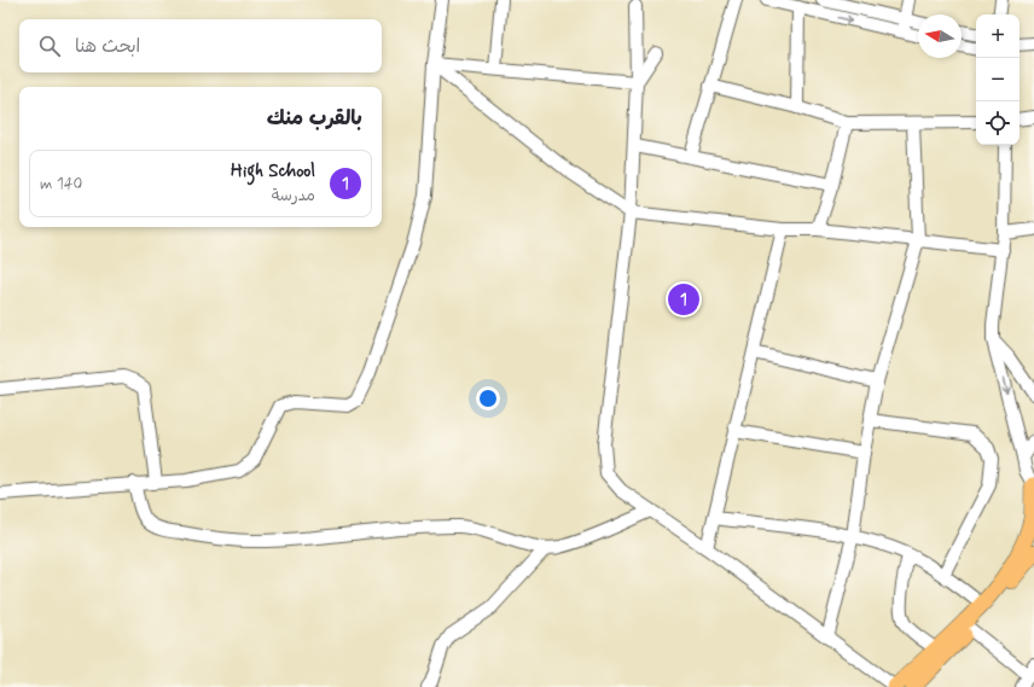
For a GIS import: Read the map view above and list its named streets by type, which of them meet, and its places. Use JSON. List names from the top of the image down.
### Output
{
  "north": "left",
  "page": {
    "map_buttons": ["+", "−"],
    "search": "ابحث هنا",
    "heading": "بالقرب منك",
    "list": [
      {
        "mark": "1",
        "name": "High School",
        "note": "مدرسة",
        "value": "140 m"
      }
    ],
    "pins": "1"
  }
}
